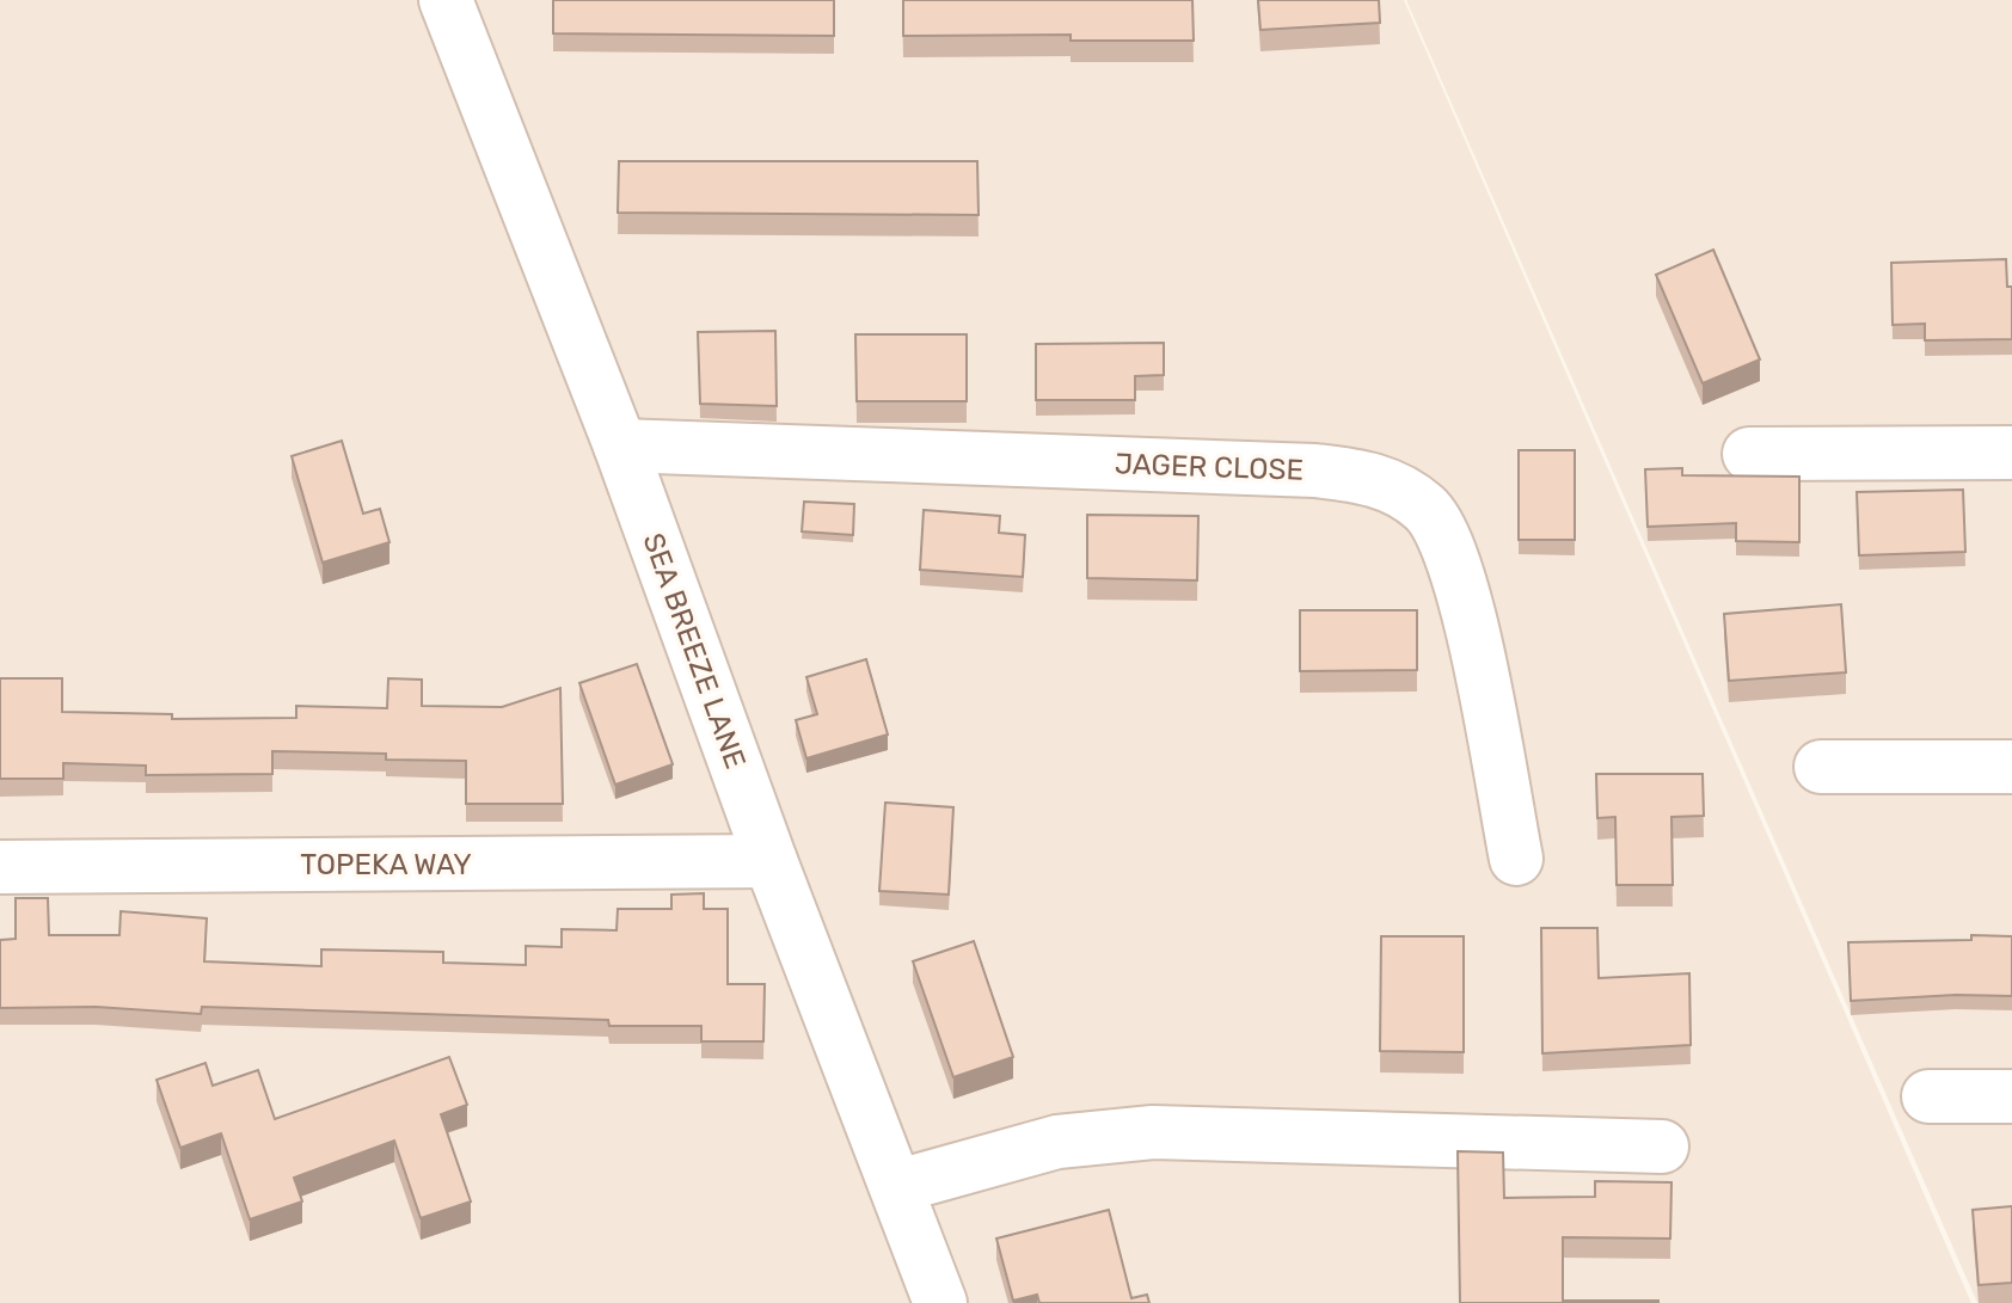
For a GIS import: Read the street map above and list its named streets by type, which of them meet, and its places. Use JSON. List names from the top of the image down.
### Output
{
  "streets": {
    "street": ["JAGER CLOSE", "SEA BREEZE LANE", "TOPEKA WAY"]
  },
  "crossings": [
    ["JAGER CLOSE", "SEA BREEZE LANE"],
    ["SEA BREEZE LANE", "TOPEKA WAY"]
  ]
}
